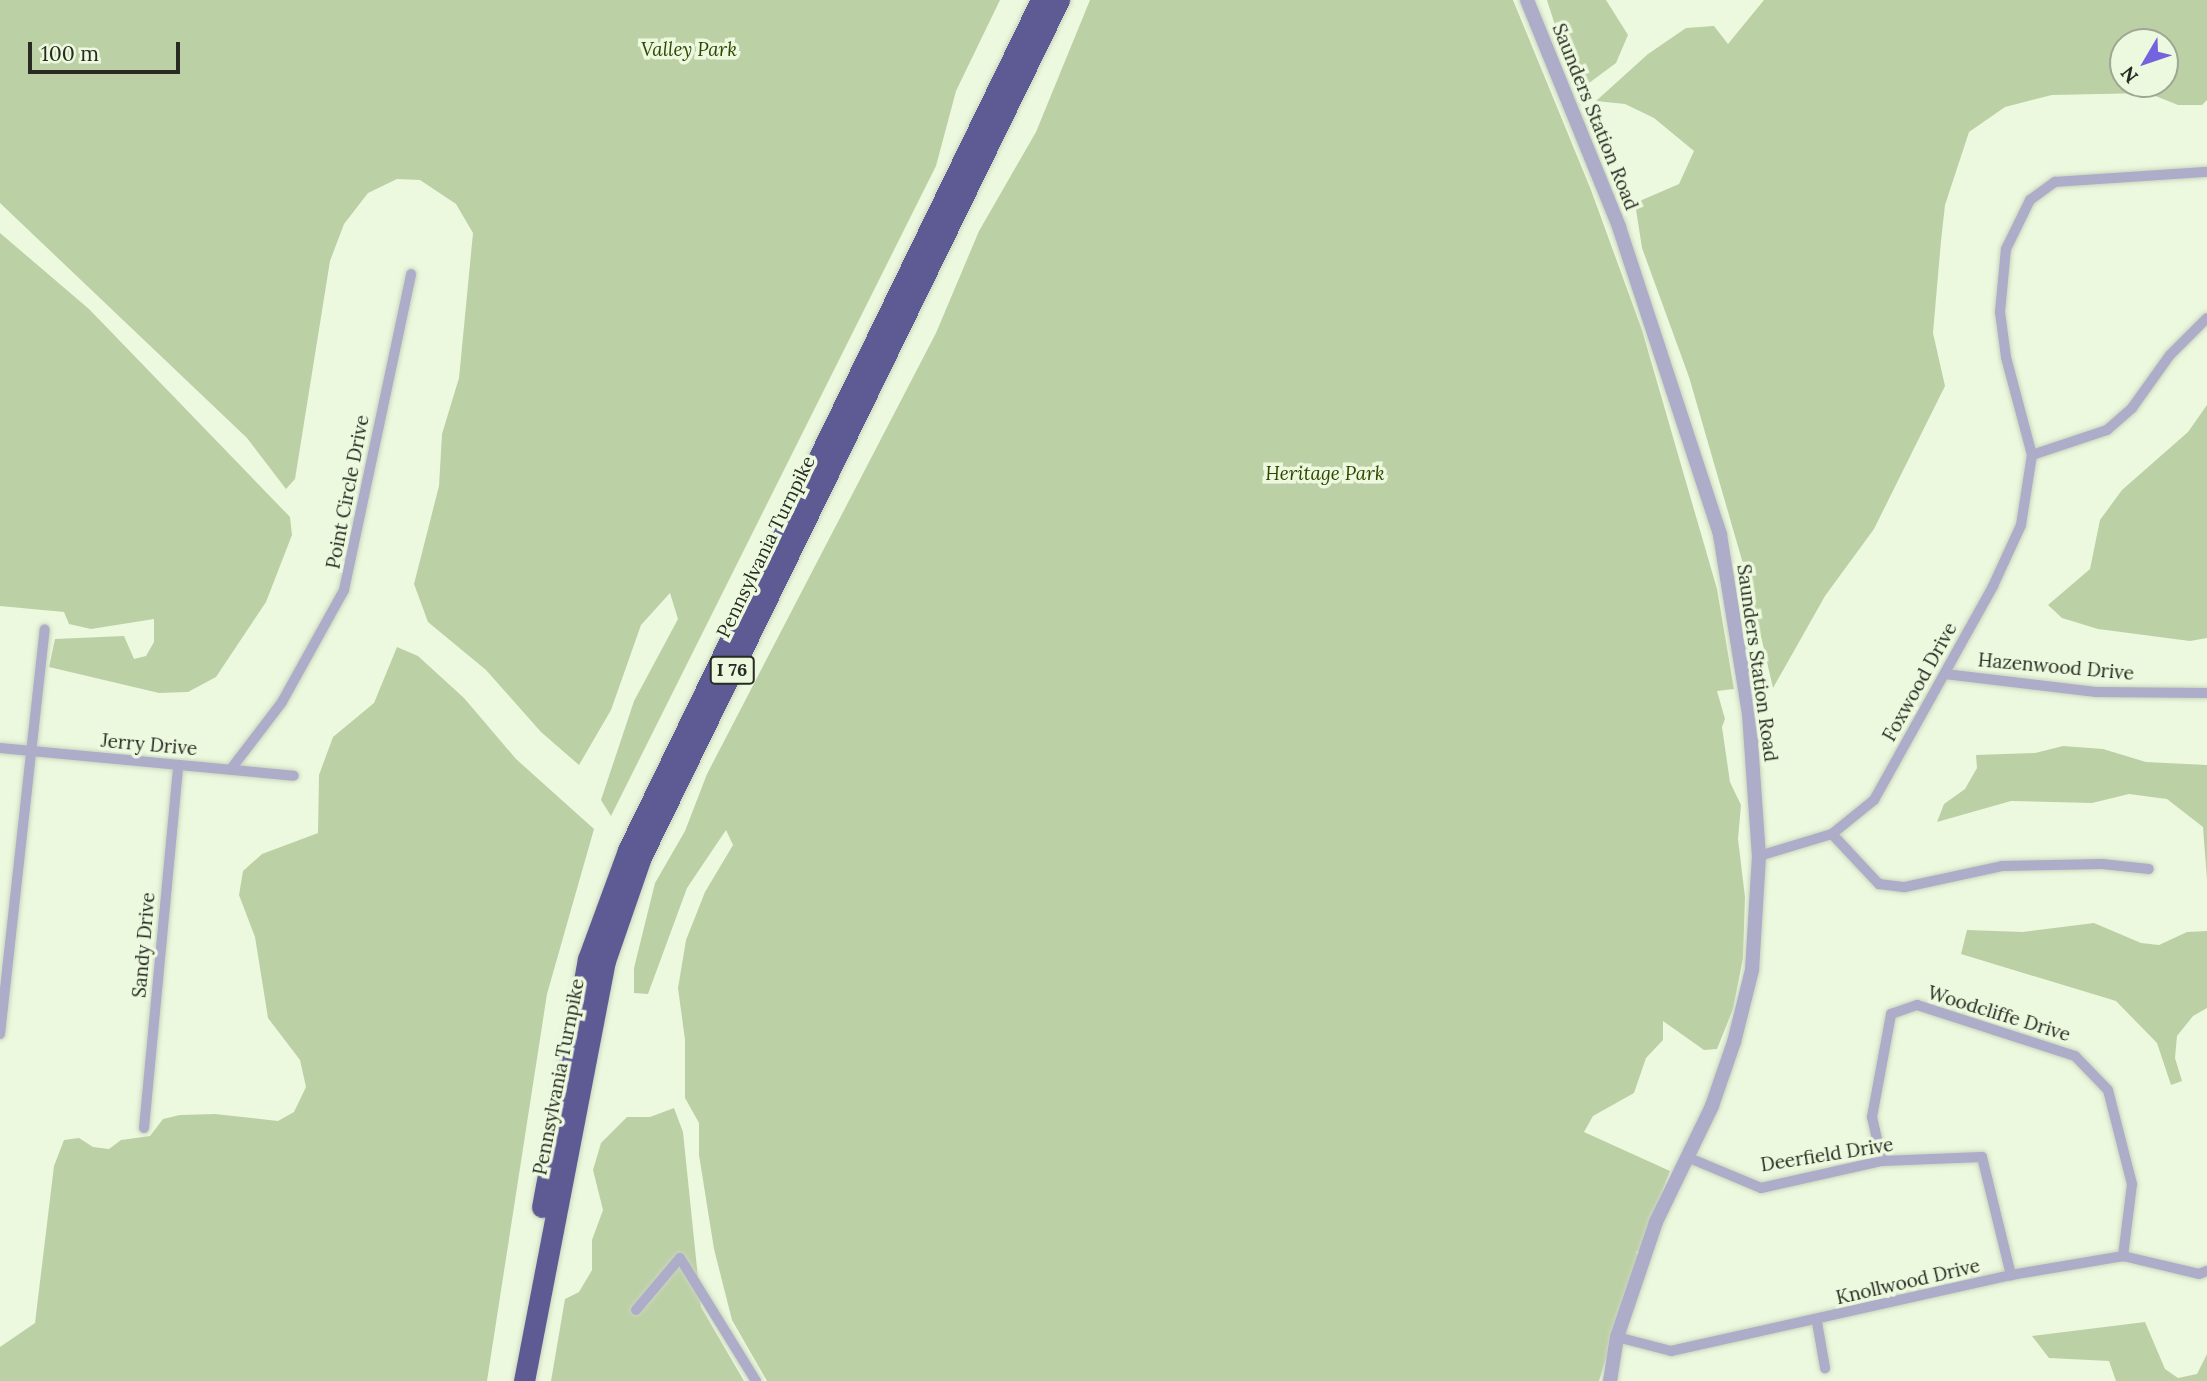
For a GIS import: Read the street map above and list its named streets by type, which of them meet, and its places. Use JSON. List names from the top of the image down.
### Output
{
  "streets": {
    "highway": ["Pennsylvania Turnpike", "I 76"],
    "street": [
      "Saunders Station Road",
      "Point Circle Drive",
      "Hazenwood Drive",
      "Foxwood Drive",
      "Jerry Drive",
      "Sandy Drive",
      "Woodcliffe Drive",
      "Deerfield Drive",
      "Knollwood Drive"
    ]
  },
  "crossings": [
    ["Saunders Station Road", "Foxwood Drive"],
    ["Saunders Station Road", "Deerfield Drive"],
    ["Saunders Station Road", "Knollwood Drive"],
    ["Point Circle Drive", "Jerry Drive"],
    ["Hazenwood Drive", "Foxwood Drive"],
    ["Jerry Drive", "Sandy Drive"],
    ["Woodcliffe Drive", "Deerfield Drive"],
    ["Woodcliffe Drive", "Knollwood Drive"],
    ["Deerfield Drive", "Knollwood Drive"]
  ],
  "parks": ["Valley Park", "Heritage Park"],
  "scale_bar": "100 m",
  "north": "bottom left"
}
